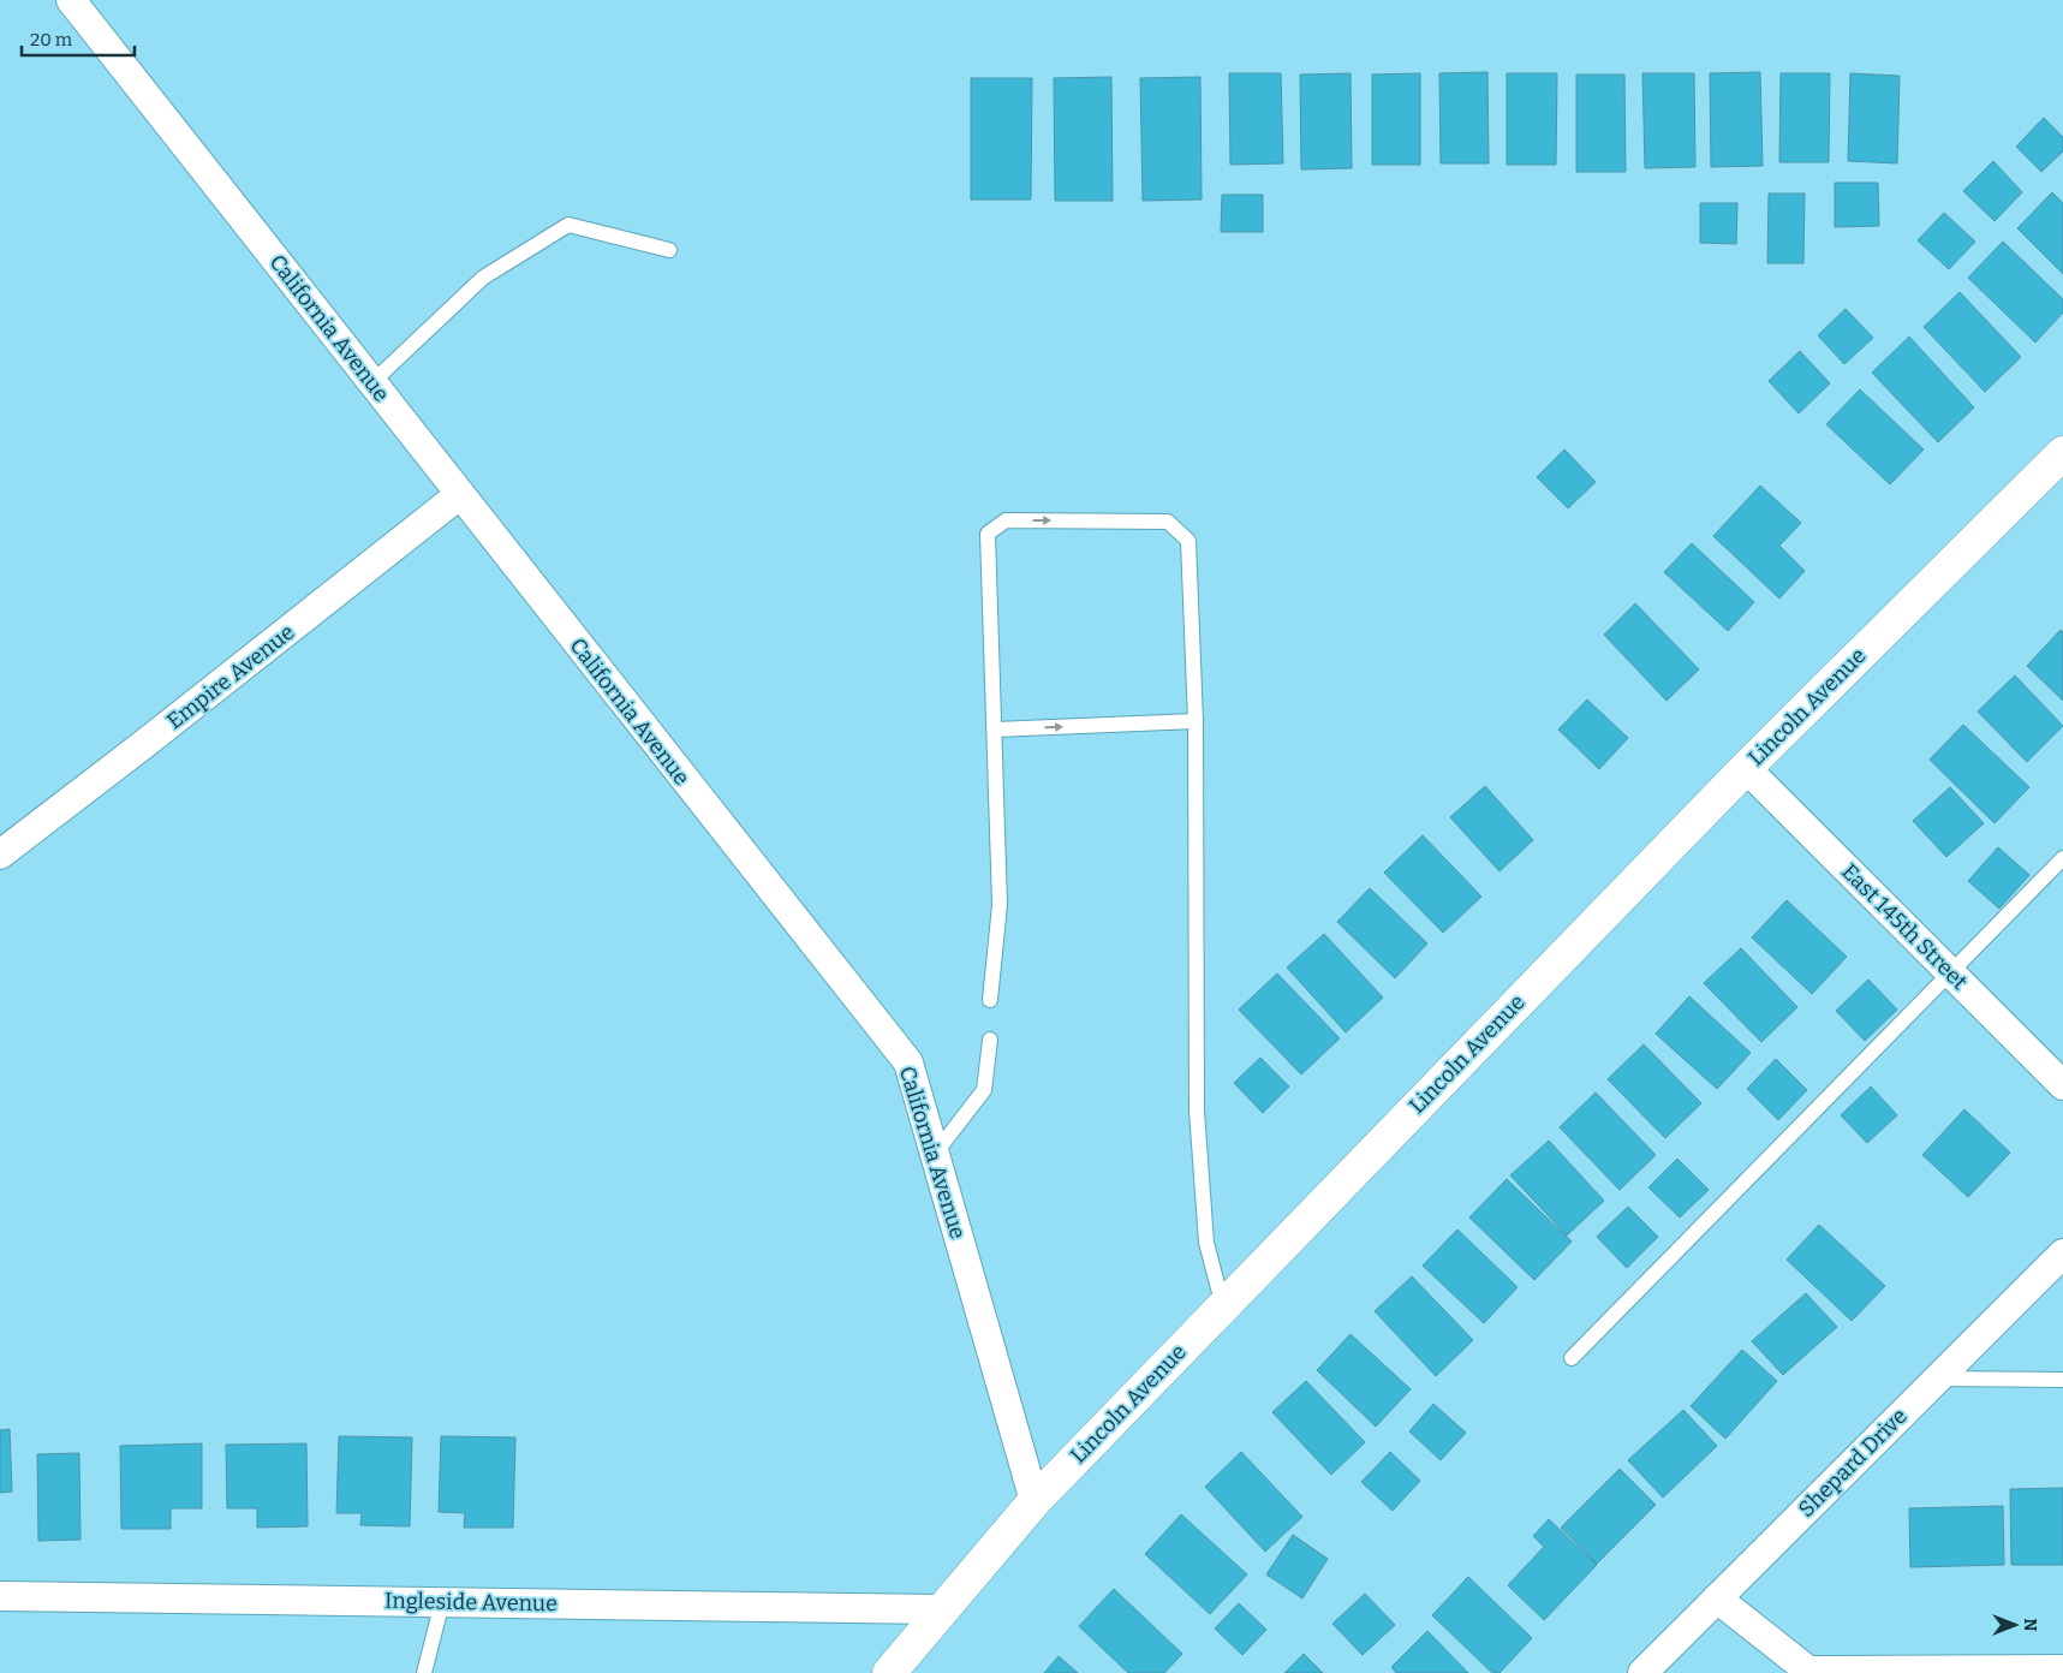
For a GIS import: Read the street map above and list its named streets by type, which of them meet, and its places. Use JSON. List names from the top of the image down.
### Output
{
  "streets": {
    "street": [
      "California Avenue",
      "Empire Avenue",
      "Lincoln Avenue",
      "East 145th Street",
      "Shepard Drive",
      "Ingleside Avenue"
    ]
  },
  "crossings": [
    ["California Avenue", "Empire Avenue"],
    ["California Avenue", "Lincoln Avenue"],
    ["Lincoln Avenue", "East 145th Street"],
    ["Lincoln Avenue", "Ingleside Avenue"]
  ],
  "scale_bar": "20 m",
  "north": "right"
}
